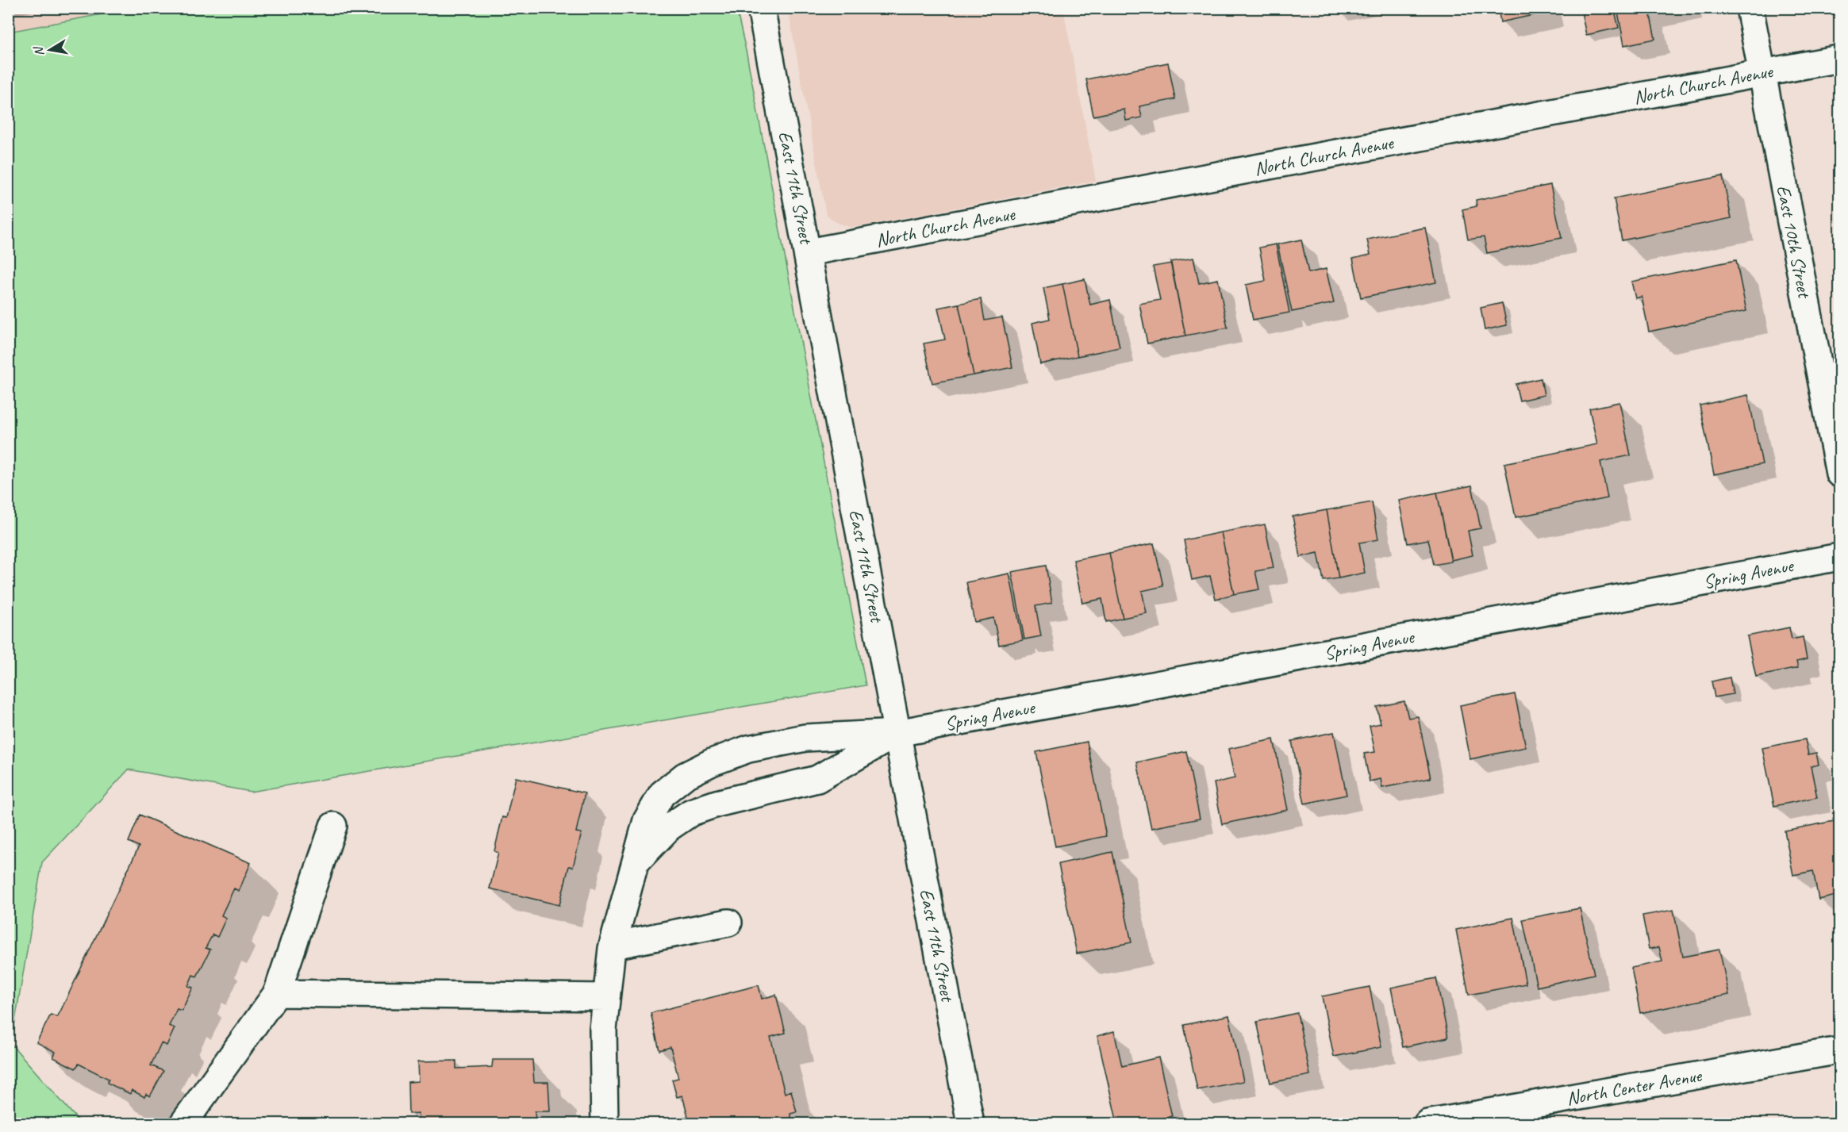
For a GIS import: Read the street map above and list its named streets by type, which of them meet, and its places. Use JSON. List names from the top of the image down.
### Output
{
  "streets": {
    "street": [
      "North Church Avenue",
      "East 11th Street",
      "East 10th Street",
      "Spring Avenue",
      "North Center Avenue"
    ]
  },
  "crossings": [
    ["North Church Avenue", "East 11th Street"],
    ["North Church Avenue", "East 10th Street"],
    ["East 11th Street", "Spring Avenue"]
  ],
  "north": "left"
}
